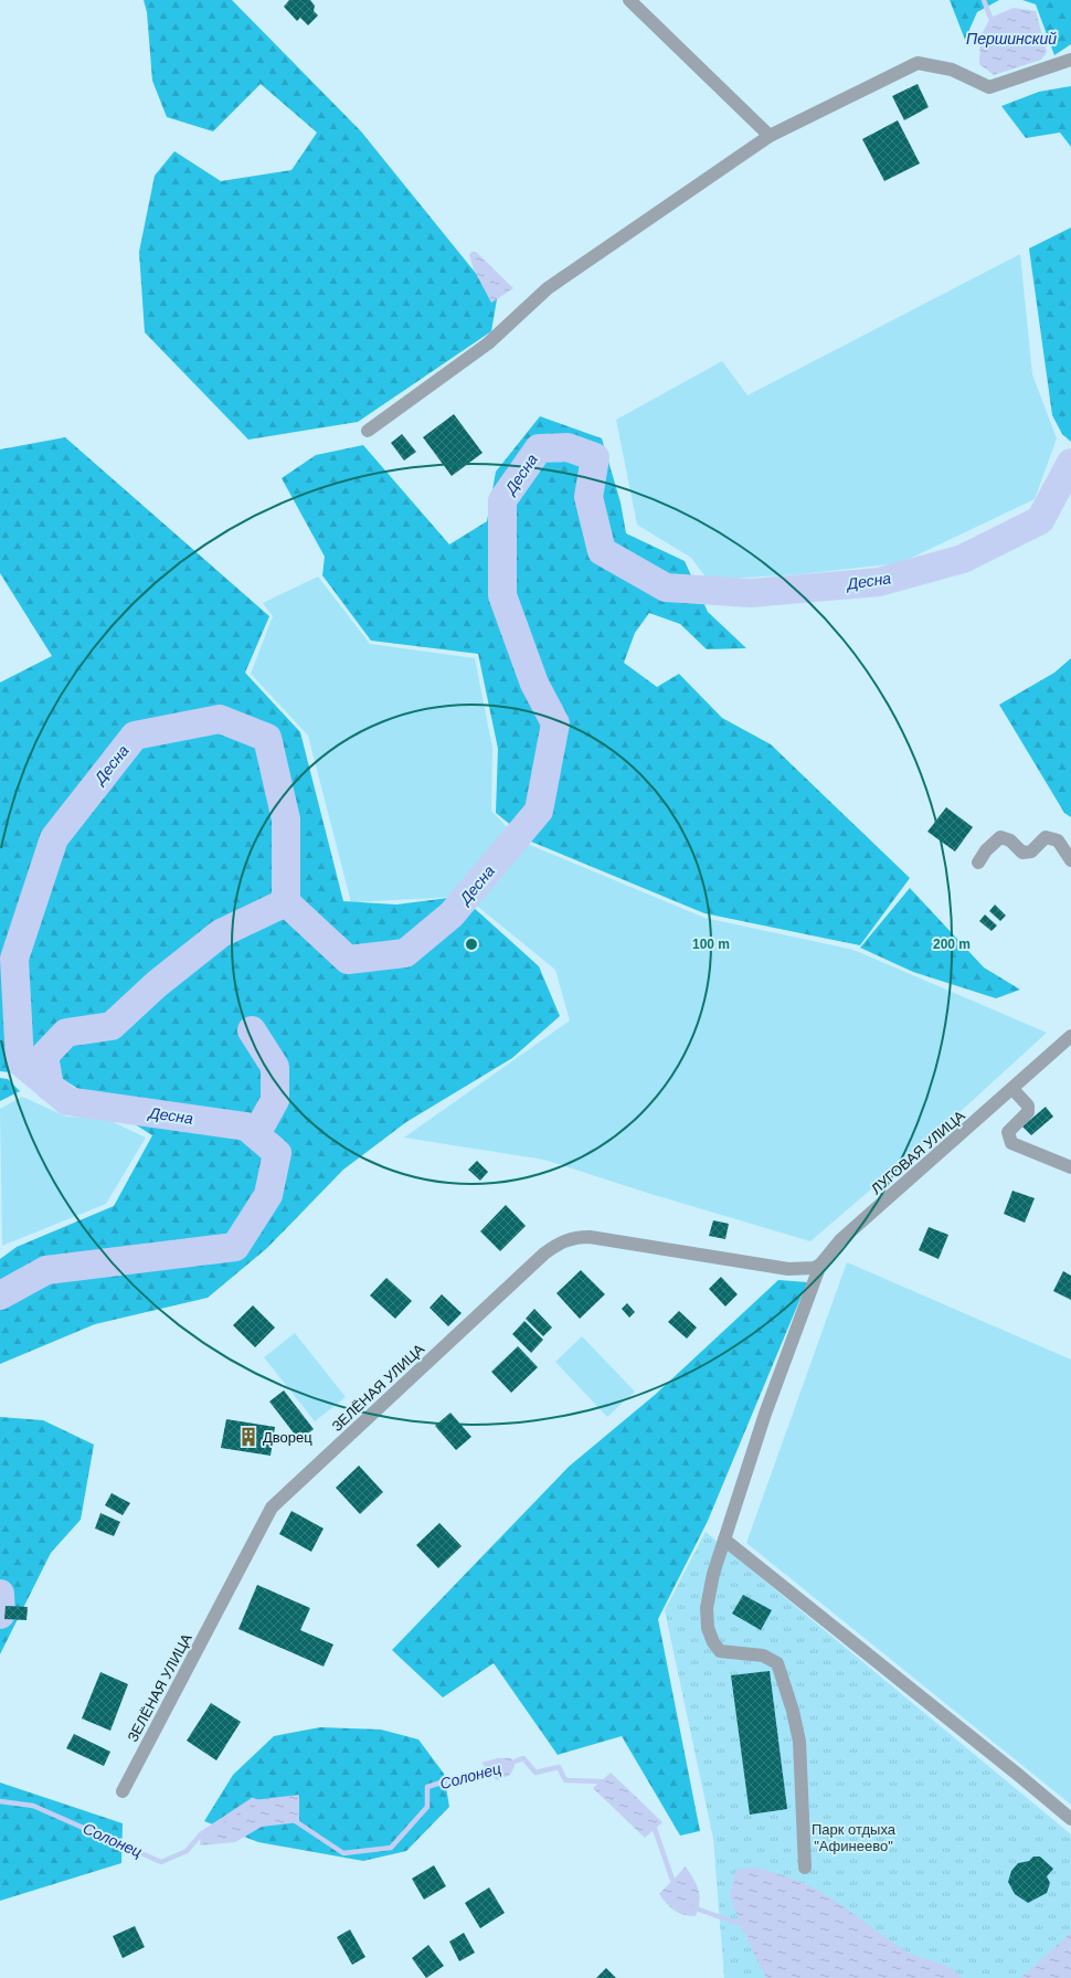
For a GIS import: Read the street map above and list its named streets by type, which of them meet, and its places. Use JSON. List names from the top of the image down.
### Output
{
  "streets": {
    "lane": ["ЛУГОВАЯ УЛИЦА", "ЗЕЛЁНАЯ УЛИЦА"]
  },
  "crossings": [
    ["ЛУГОВАЯ УЛИЦА", "ЗЕЛЁНАЯ УЛИЦА"]
  ],
  "water": ["Першинский", "Десна", "Солонец"],
  "parks": ["Парк отдыха \"Афинеево\""],
  "places": {
    "building": ["Дворец"]
  },
  "rings": ["100 m", "200 m"]
}
